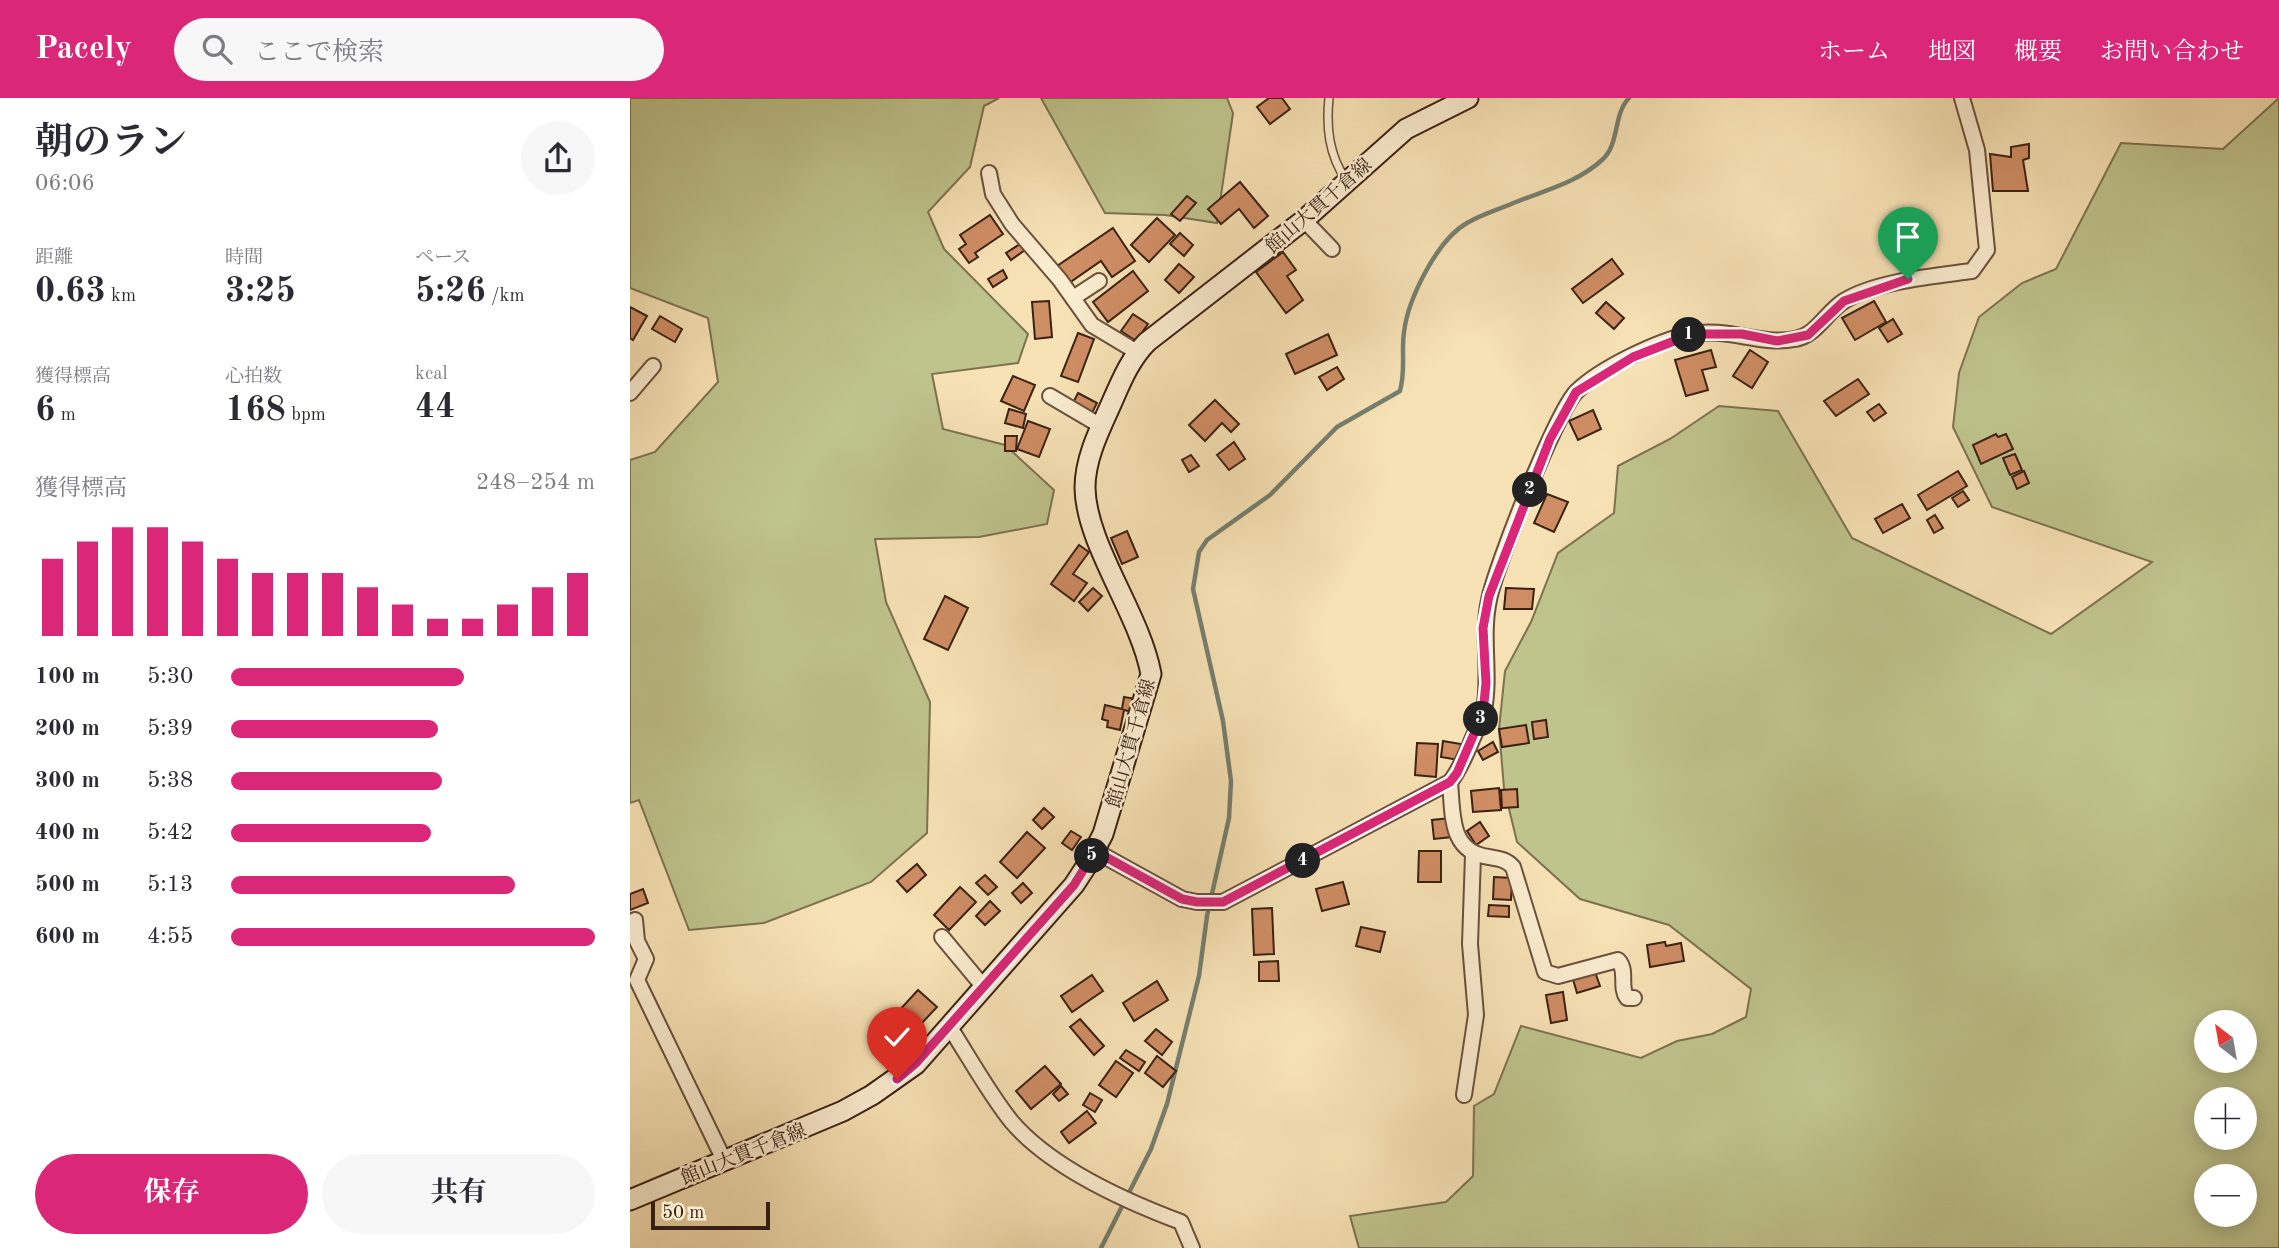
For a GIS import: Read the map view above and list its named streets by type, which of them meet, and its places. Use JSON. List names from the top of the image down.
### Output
{
  "streets": {
    "main road": ["館山大貫千倉線"]
  },
  "scale_bar": "50 m",
  "north": "top left",
  "page": {
    "header": "Pacely",
    "search": "ここで検索",
    "nav": [
      "ホーム",
      "地図",
      "概要",
      "お問い合わせ"
    ],
    "heading": ["朝のラン", "06:06"],
    "stats": [
      ["距離", "0.63 km"],
      ["時間", "3:25"],
      ["ペース", "5:26 /km"],
      ["獲得標高", "6 m"],
      ["心拍数", "168 bpm"],
      ["kcal", "44"]
    ],
    "pins": [
      "1",
      "2",
      "3",
      "5",
      "4"
    ],
    "chart": ["獲得標高", "248–254 m"],
    "list": [
      {
        "name": "100 m",
        "note": "5:30"
      },
      {
        "name": "200 m",
        "note": "5:39"
      },
      {
        "name": "300 m",
        "note": "5:38"
      },
      {
        "name": "400 m",
        "note": "5:42"
      },
      {
        "name": "500 m",
        "note": "5:13"
      },
      {
        "name": "600 m",
        "note": "4:55"
      }
    ],
    "map_buttons": ["+", "−"],
    "buttons": ["保存", "共有"],
    "scale": "50 m"
  }
}
